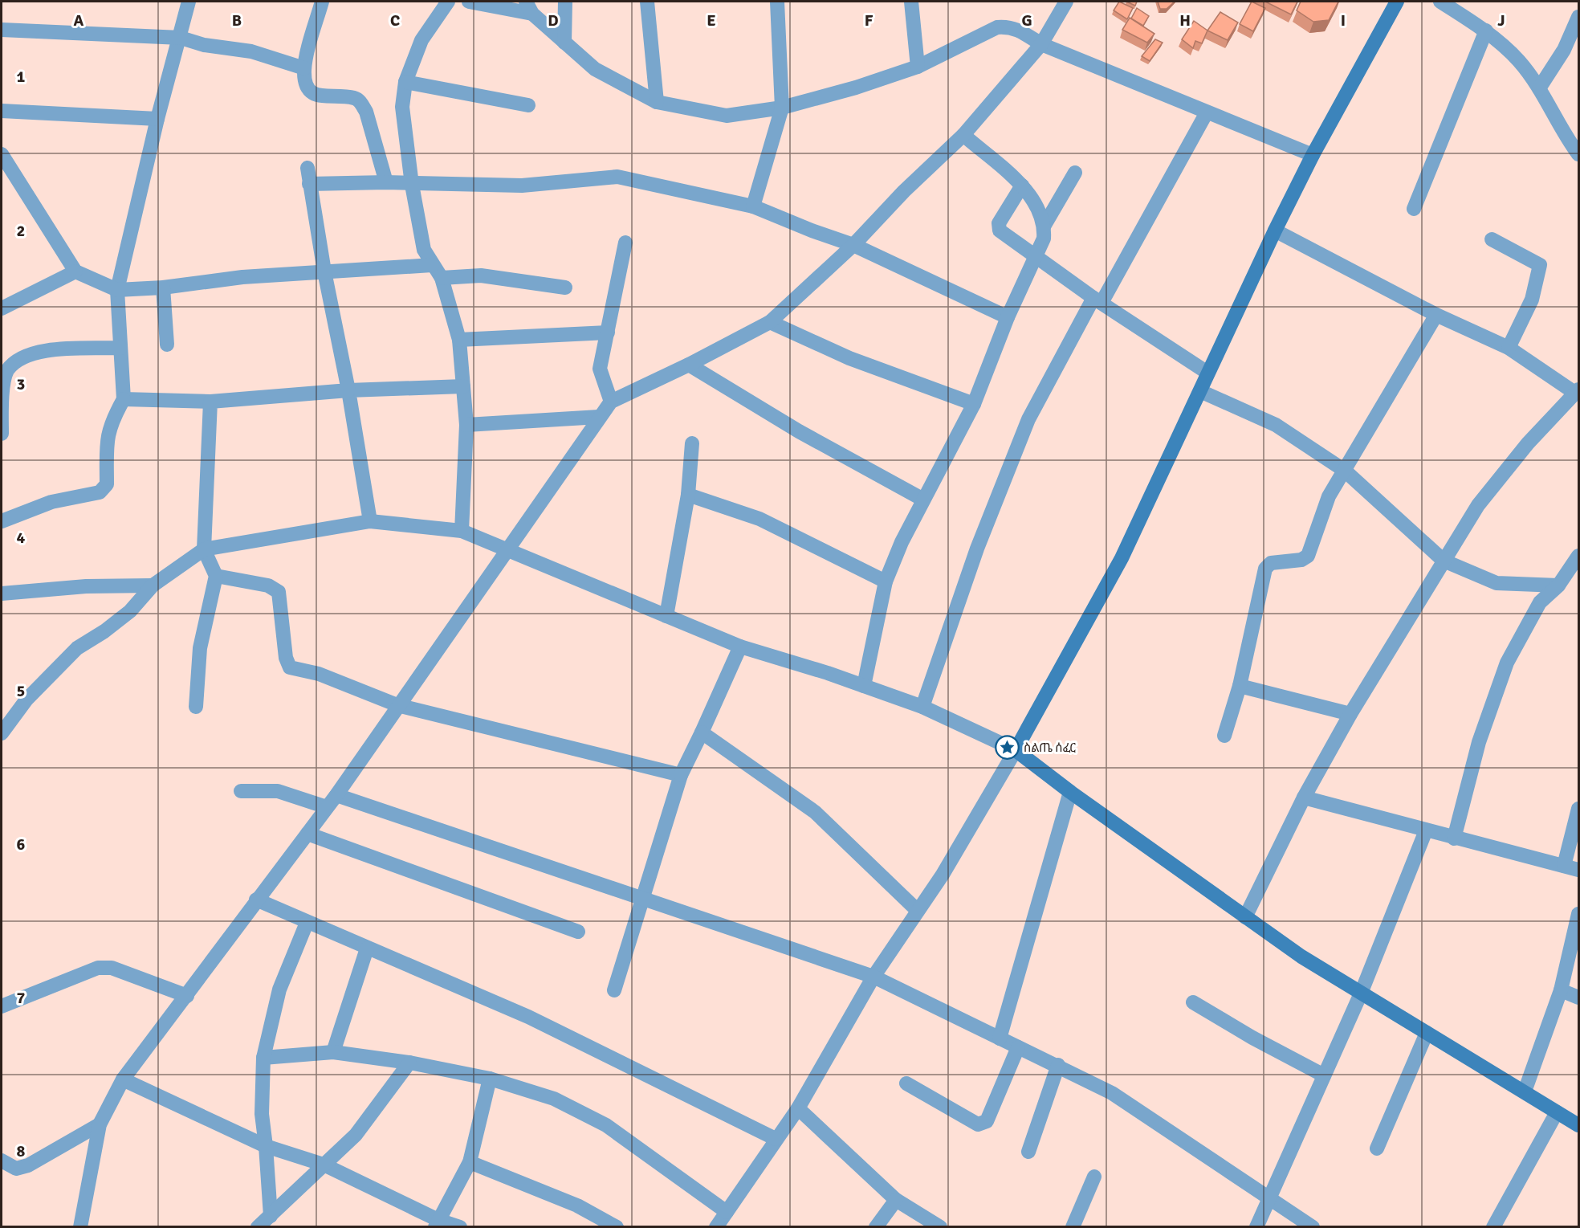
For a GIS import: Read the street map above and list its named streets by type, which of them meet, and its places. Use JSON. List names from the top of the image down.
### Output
{
  "places": {
    "place": ["ስልጤ ሰፈር"]
  },
  "grid": {
    "columns": [
      "A",
      "B",
      "C",
      "D",
      "E",
      "F",
      "G",
      "H",
      "I",
      "J"
    ],
    "rows": [
      "1",
      "2",
      "3",
      "4",
      "5",
      "6",
      "7",
      "8"
    ]
  }
}
